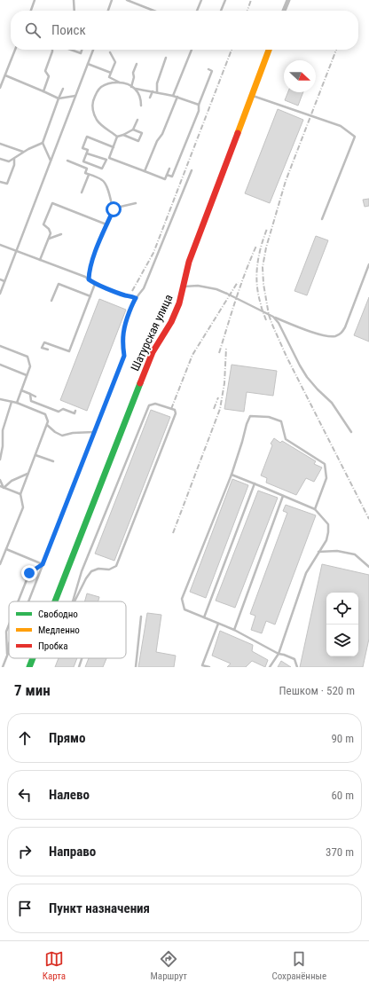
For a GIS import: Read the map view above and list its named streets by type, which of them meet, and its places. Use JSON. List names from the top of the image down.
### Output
{
  "streets": {
    "street": ["Шатурская улица"]
  },
  "legend": ["Свободно", "Медленно", "Пробка"],
  "north": "right",
  "page": {
    "search": "Поиск",
    "heading": ["7 мин", "Пешком · 520 m"],
    "list": [
      ["Прямо", "90 m"],
      ["Налево", "60 m"],
      ["Направо", "370 m"],
      "Пункт назначения"
    ],
    "nav": ["Карта", "Маршрут", "Сохранённые"]
  }
}
